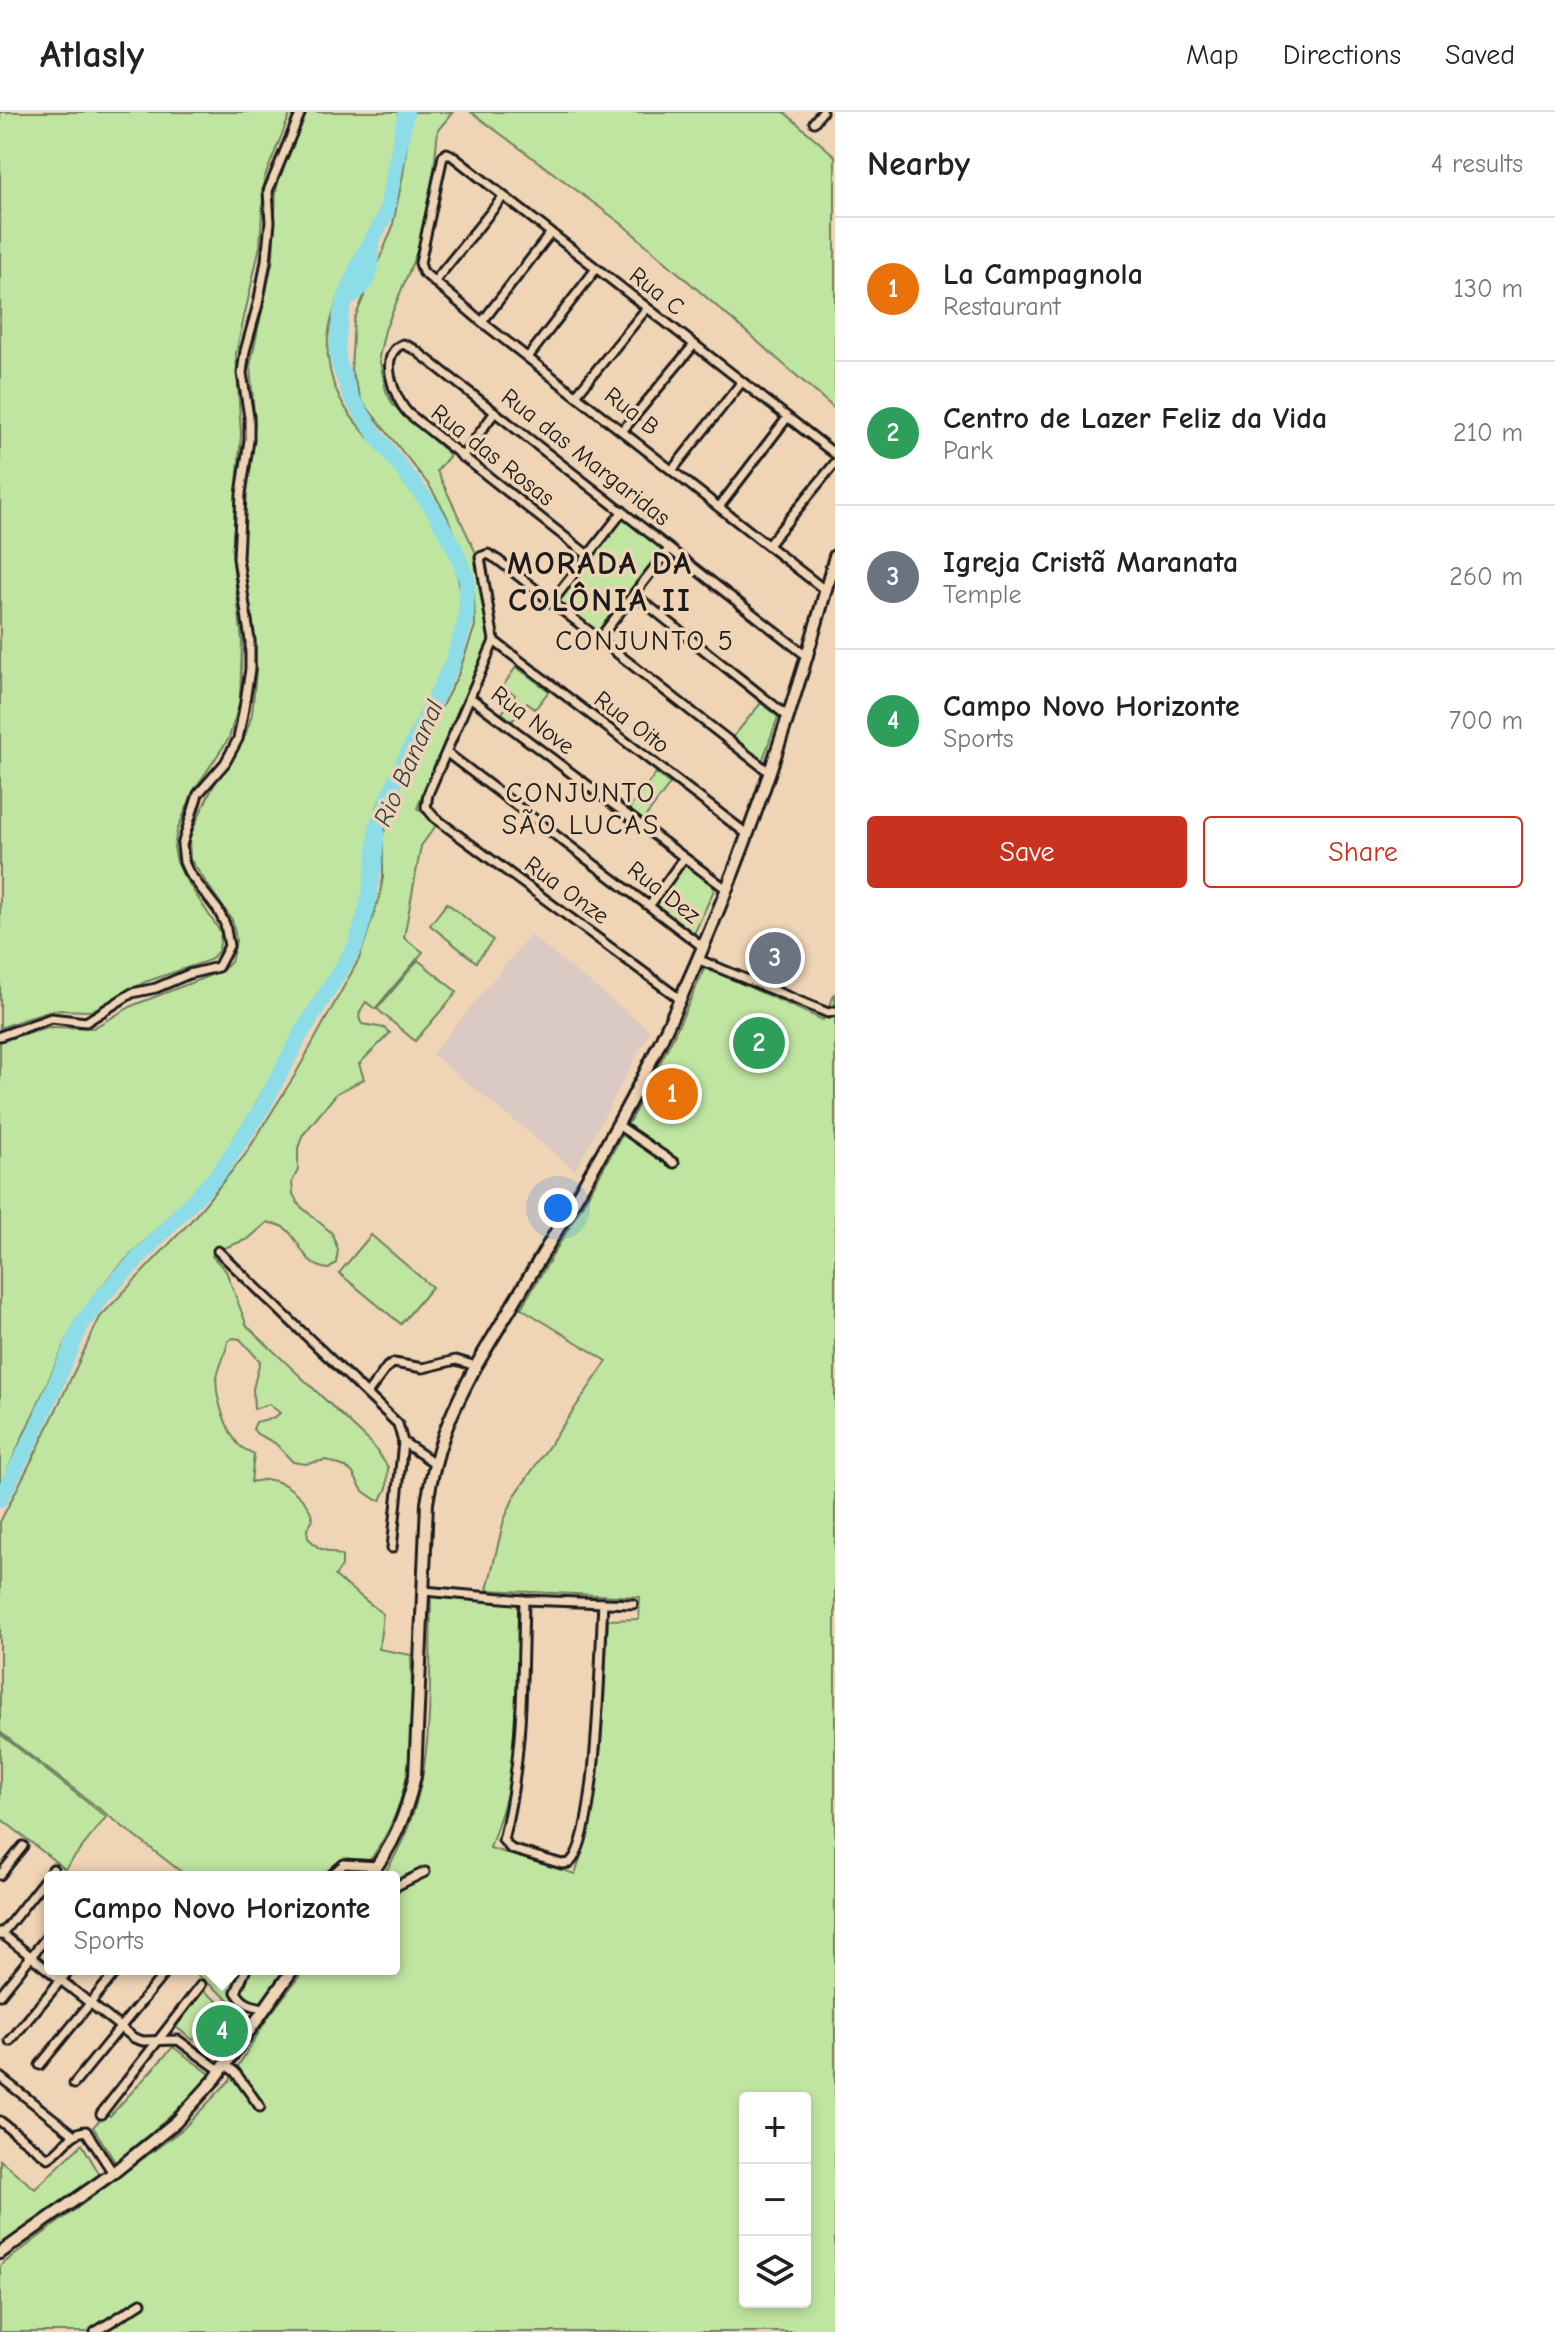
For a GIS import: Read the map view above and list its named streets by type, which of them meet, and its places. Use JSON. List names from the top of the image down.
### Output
{
  "streets": {
    "street": [
      "Rua C",
      "Rua B",
      "Rua das Rosas",
      "Rua das Margaridas",
      "Rua Nove",
      "Rua Oito",
      "Rua Onze",
      "Rua Dez"
    ]
  },
  "crossings": [
    ["Rua C", "Rua B"],
    ["Rua das Rosas", "Rua das Margaridas"],
    ["Rua Onze", "Rua Dez"]
  ],
  "districts": ["MORADA DA COLÔNIA II", "CONJUNTO 5", "CONJUNTO SÃO LUCAS"],
  "water": ["Rio Bananal"],
  "page": {
    "header": "Atlasly",
    "nav": ["Map", "Directions", "Saved"],
    "heading": ["Nearby", "4 results"],
    "list": [
      {
        "mark": "1",
        "name": "La Campagnola",
        "note": "Restaurant",
        "value": "130 m"
      },
      {
        "mark": "2",
        "name": "Centro de Lazer Feliz da Vida",
        "note": "Park",
        "value": "210 m"
      },
      {
        "mark": "3",
        "name": "Igreja Cristã Maranata",
        "note": "Temple",
        "value": "260 m"
      },
      {
        "mark": "4",
        "name": "Campo Novo Horizonte",
        "note": "Sports",
        "value": "700 m"
      }
    ],
    "buttons": ["Save", "Share"],
    "pins": [
      "3",
      "2",
      "1",
      "4"
    ],
    "popup": ["Campo Novo Horizonte", "Sports"],
    "map_buttons": ["+", "−"]
  }
}
